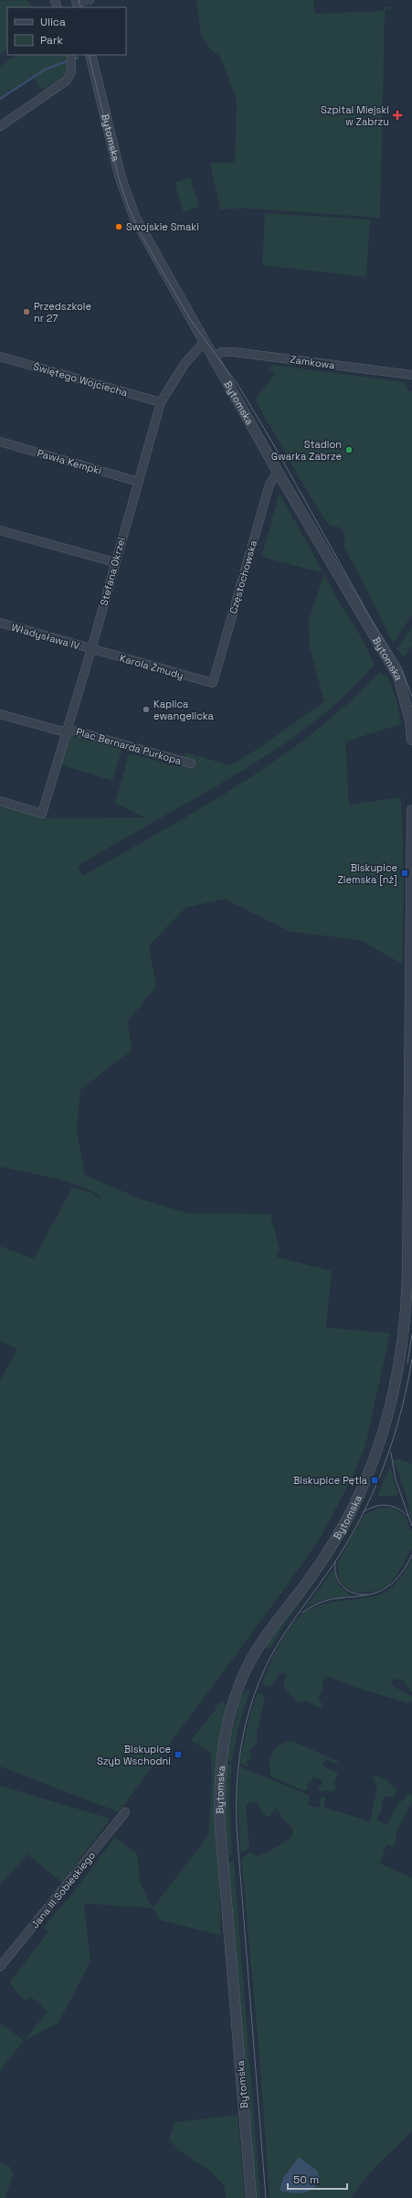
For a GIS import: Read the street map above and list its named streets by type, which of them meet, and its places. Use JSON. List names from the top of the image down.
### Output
{
  "streets": {
    "street": [
      "Bytomska",
      "Zamkowa",
      "Świętego Wojciecha",
      "Pawła Kempki",
      "Stefana Okrzei",
      "Częstochowska",
      "Władysława IV",
      "Karola Żmudy",
      "Plac Bernarda Purkopa",
      "Jana III Sobieskiego"
    ]
  },
  "crossings": [
    ["Bytomska", "Zamkowa"],
    ["Bytomska", "Stefana Okrzei"],
    ["Bytomska", "Częstochowska"],
    ["Świętego Wojciecha", "Stefana Okrzei"],
    ["Pawła Kempki", "Stefana Okrzei"],
    ["Stefana Okrzei", "Władysława IV"],
    ["Stefana Okrzei", "Karola Żmudy"],
    ["Stefana Okrzei", "Plac Bernarda Purkopa"],
    ["Częstochowska", "Karola Żmudy"],
    ["Władysława IV", "Karola Żmudy"]
  ],
  "places": {
    "health": ["Szpital Miejski w Zabrzu"],
    "other": [
      "Swojskie Smaki",
      "Przedszkole nr 27",
      "Stadion Gwarka Zabrze",
      "Kaplica ewangelicka"
    ],
    "transit": ["Biskupice Ziemska [nż]", "Biskupice Pętla", "Biskupice Szyb Wschodni"]
  },
  "legend": ["Ulica", "Park"],
  "scale_bar": "50 m"
}
